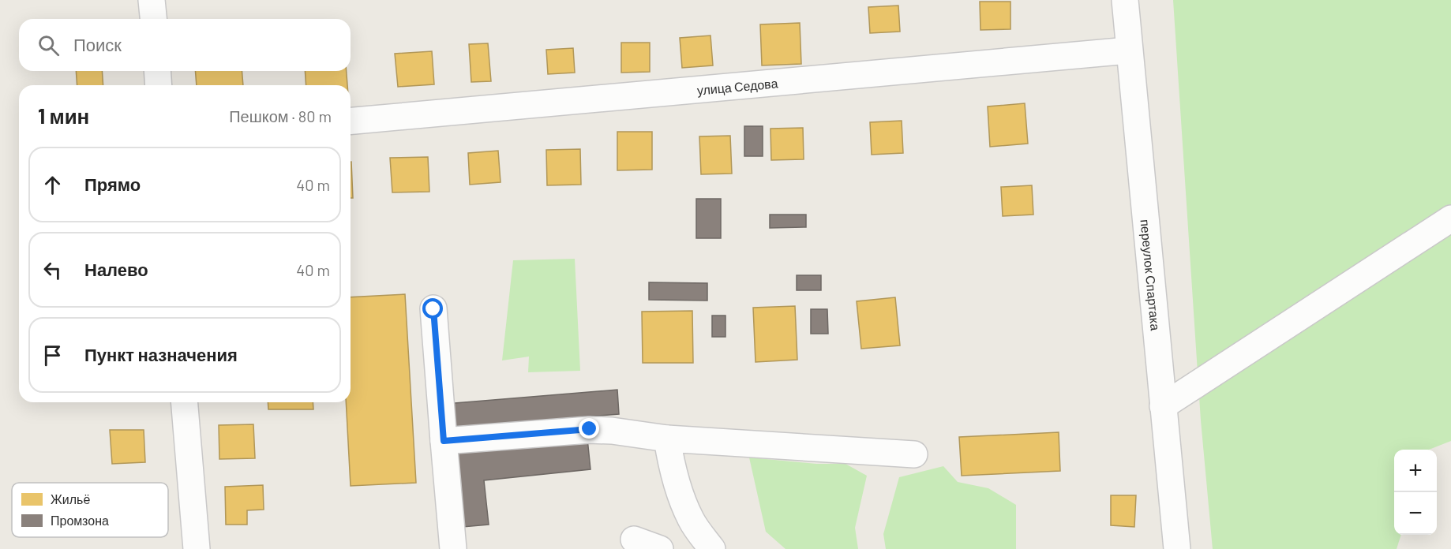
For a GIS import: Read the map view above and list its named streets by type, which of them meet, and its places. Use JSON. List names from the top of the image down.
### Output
{
  "streets": {
    "street": ["улица Седова", "переулок Спартака"]
  },
  "crossings": [
    ["улица Седова", "переулок Спартака"]
  ],
  "legend": ["Жильё", "Промзона"],
  "page": {
    "search": "Поиск",
    "heading": ["1 мин", "Пешком · 80 m"],
    "list": [
      ["Прямо", "40 m"],
      ["Налево", "40 m"],
      "Пункт назначения"
    ],
    "map_buttons": ["+", "−"]
  }
}
